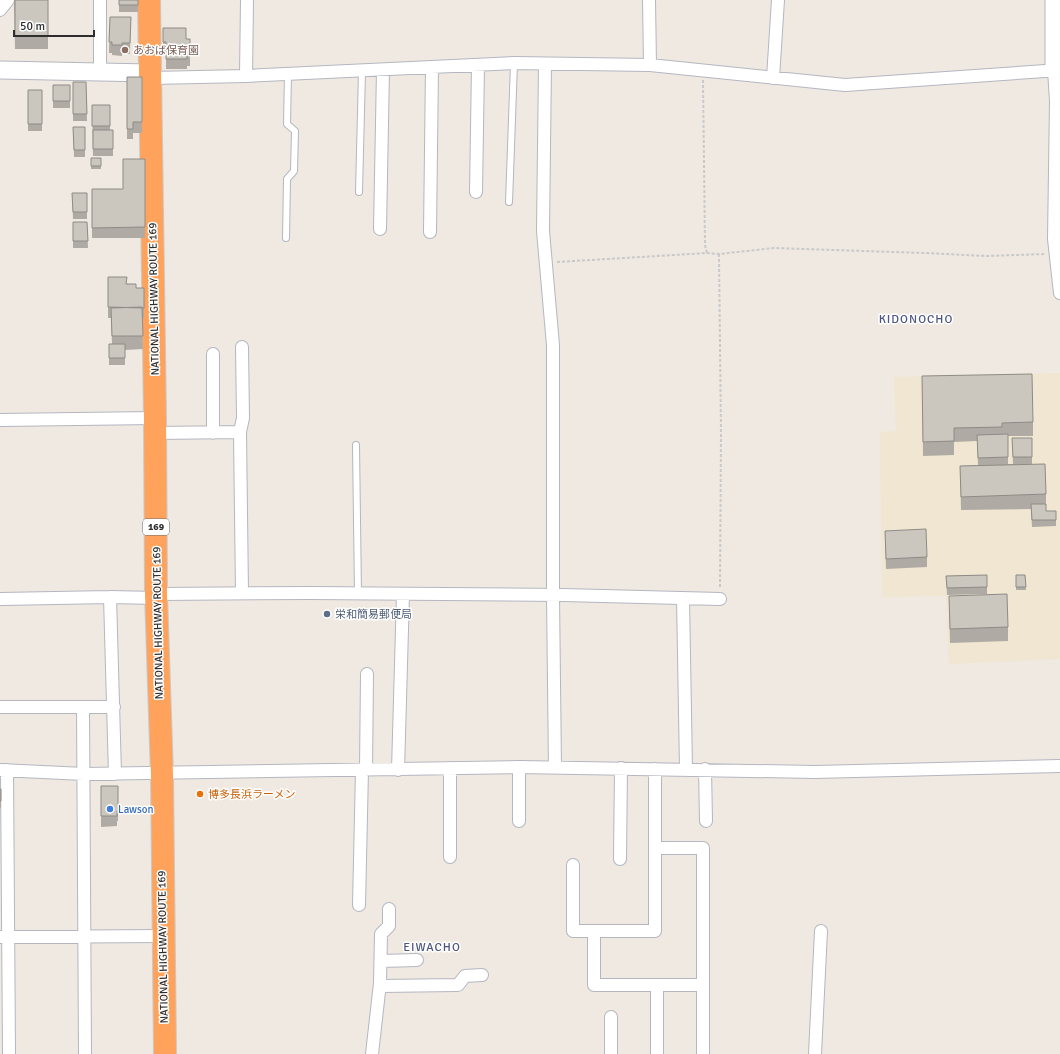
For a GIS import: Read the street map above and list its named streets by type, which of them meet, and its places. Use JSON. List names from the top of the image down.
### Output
{
  "streets": {
    "highway": ["NATIONAL HIGHWAY ROUTE 169", "169"]
  },
  "districts": ["KIDONOCHO", "EIWACHO"],
  "places": [
    "あおば保育園",
    "栄和簡易郵便局",
    "博多長浜ラーメン",
    "Lawson"
  ],
  "scale_bar": "50 m"
}
